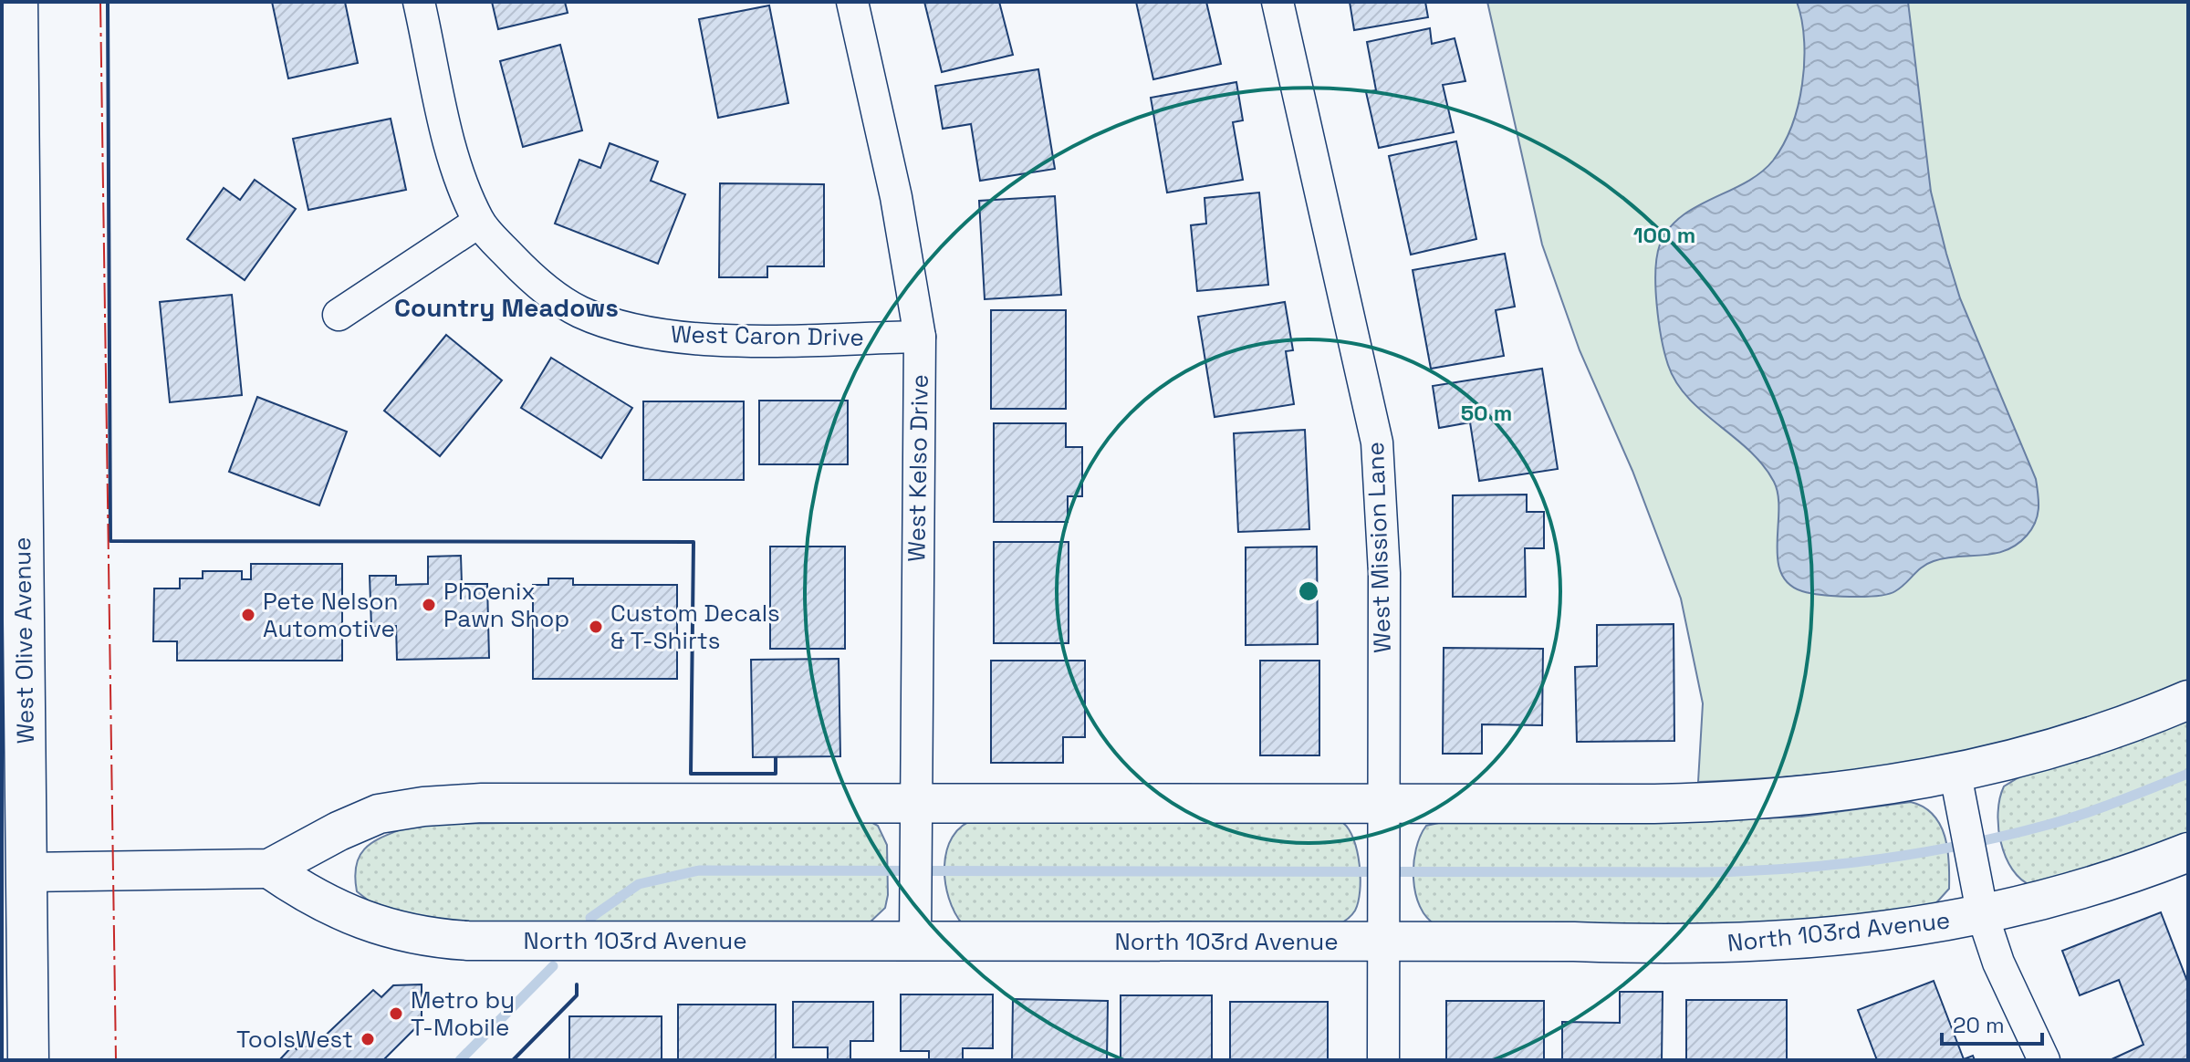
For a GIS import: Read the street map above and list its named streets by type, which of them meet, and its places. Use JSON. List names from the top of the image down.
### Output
{
  "streets": {
    "main road": ["West Olive Avenue"],
    "street": [
      "West Caron Drive",
      "West Kelso Drive",
      "West Mission Lane",
      "North 103rd Avenue"
    ]
  },
  "crossings": [
    ["West Caron Drive", "West Kelso Drive"],
    ["West Kelso Drive", "North 103rd Avenue"],
    ["West Mission Lane", "North 103rd Avenue"]
  ],
  "districts": ["Country Meadows"],
  "places": [
    "Phoenix Pawn Shop",
    "Pete Nelson Automotive",
    "Custom Decals & T-Shirts",
    "Metro by T-Mobile",
    "ToolsWest"
  ],
  "scale_bar": "20 m",
  "rings": ["100 m", "50 m"]
}
